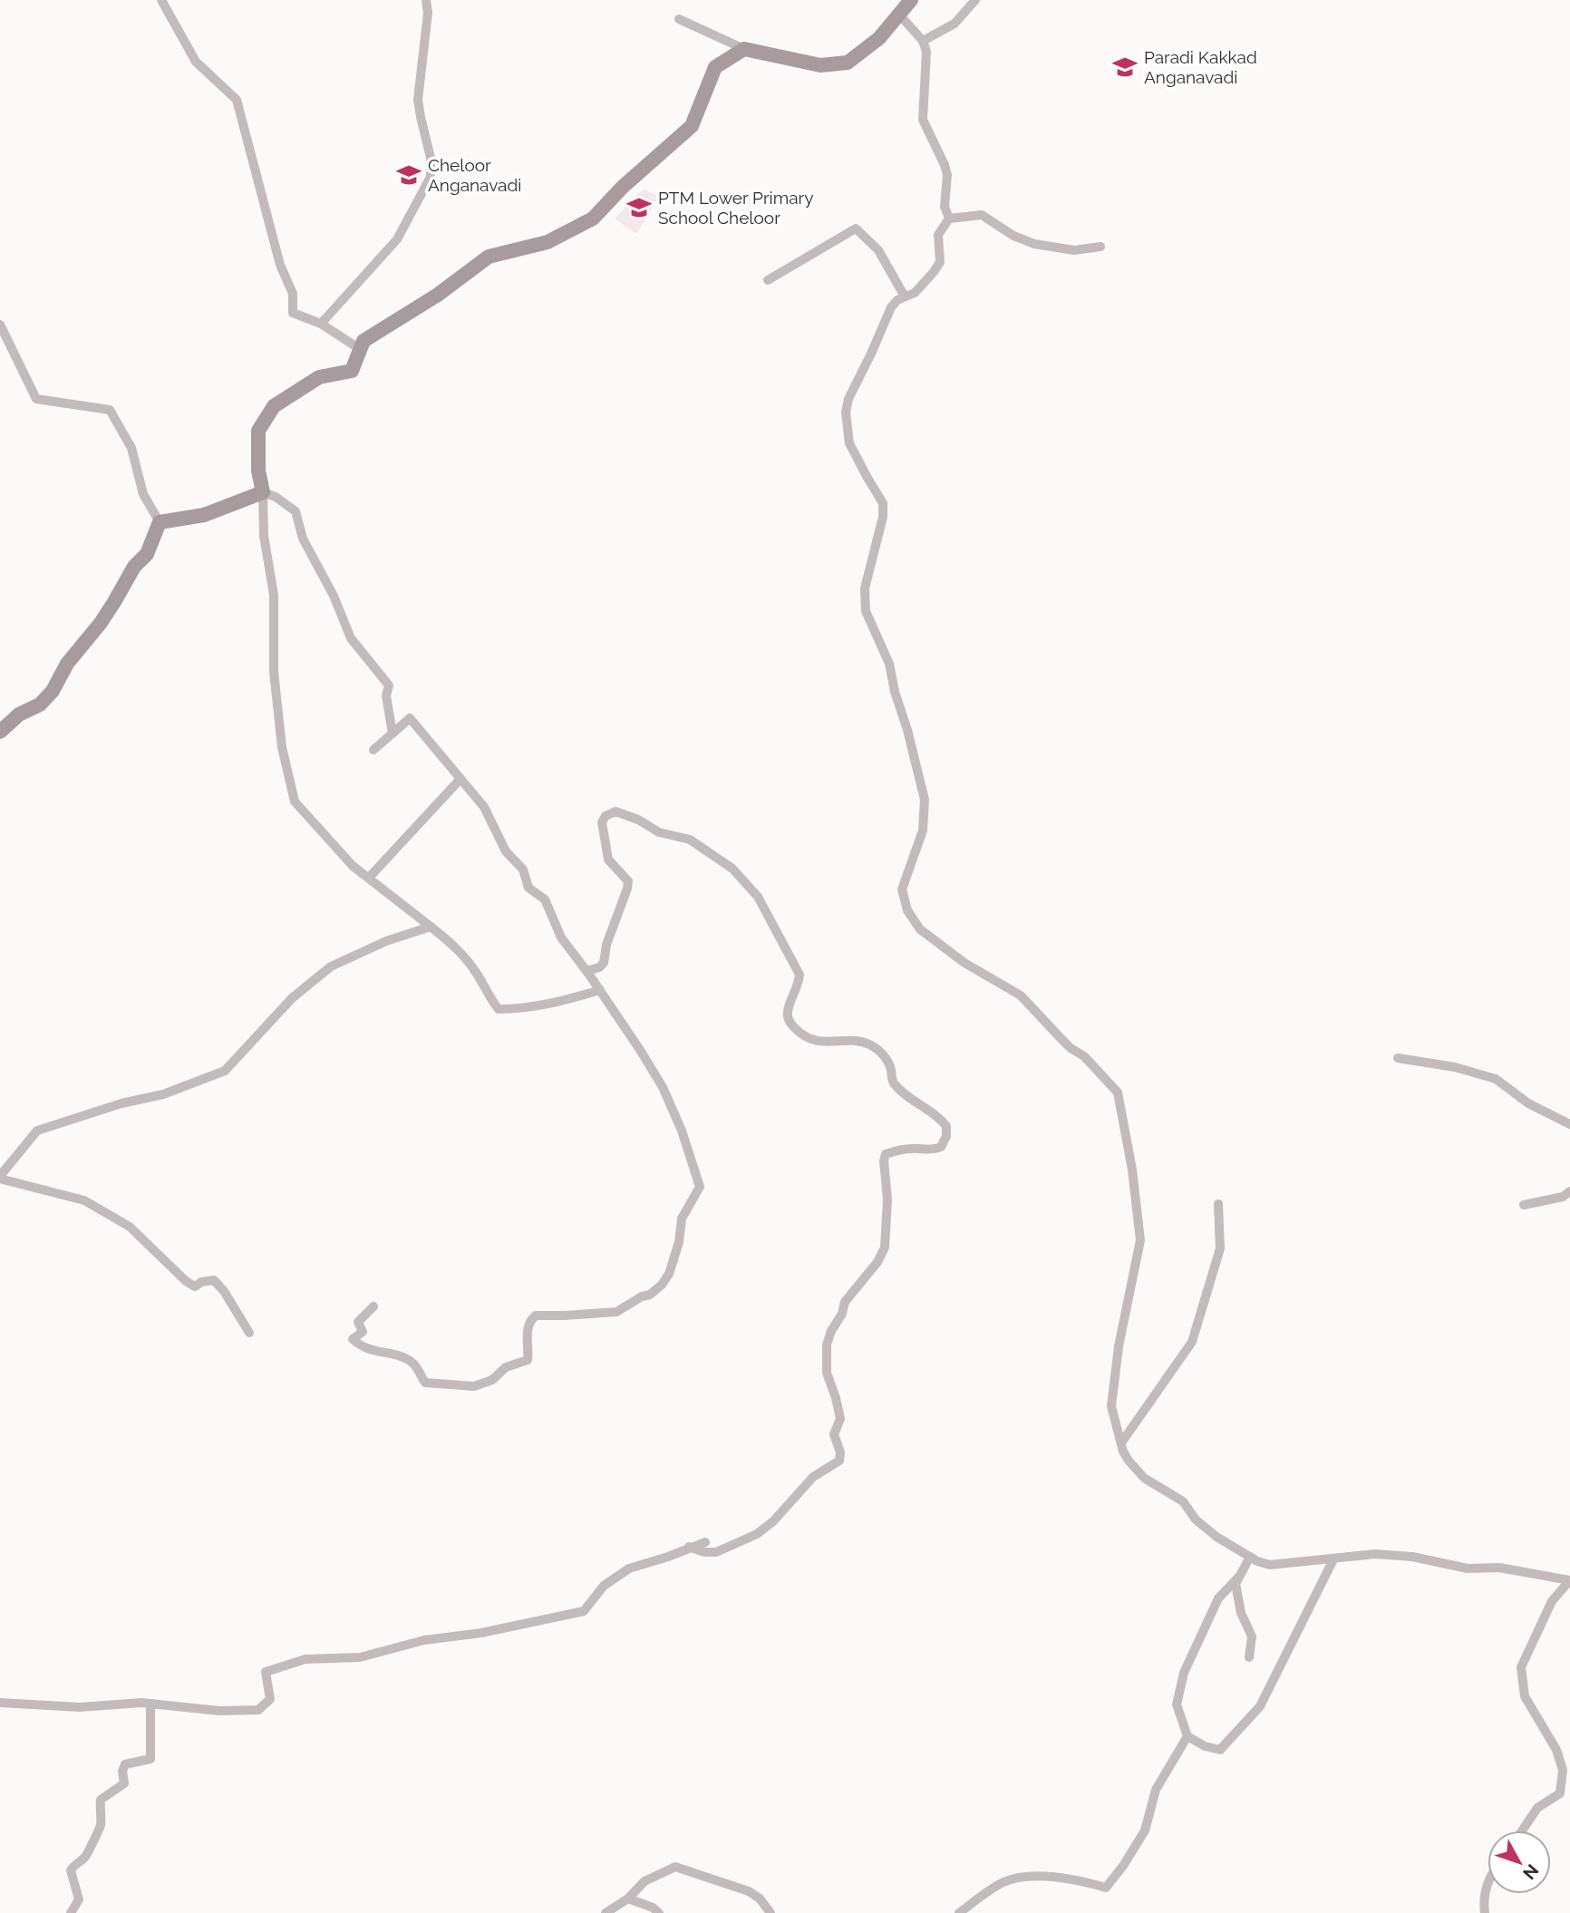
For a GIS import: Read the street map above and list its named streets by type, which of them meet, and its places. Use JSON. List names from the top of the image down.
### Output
{
  "places": {
    "school or university": ["Paradi Kakkad Anganavadi", "Cheloor Anganavadi", "PTM Lower Primary School Cheloor"]
  },
  "north": "bottom right"
}
